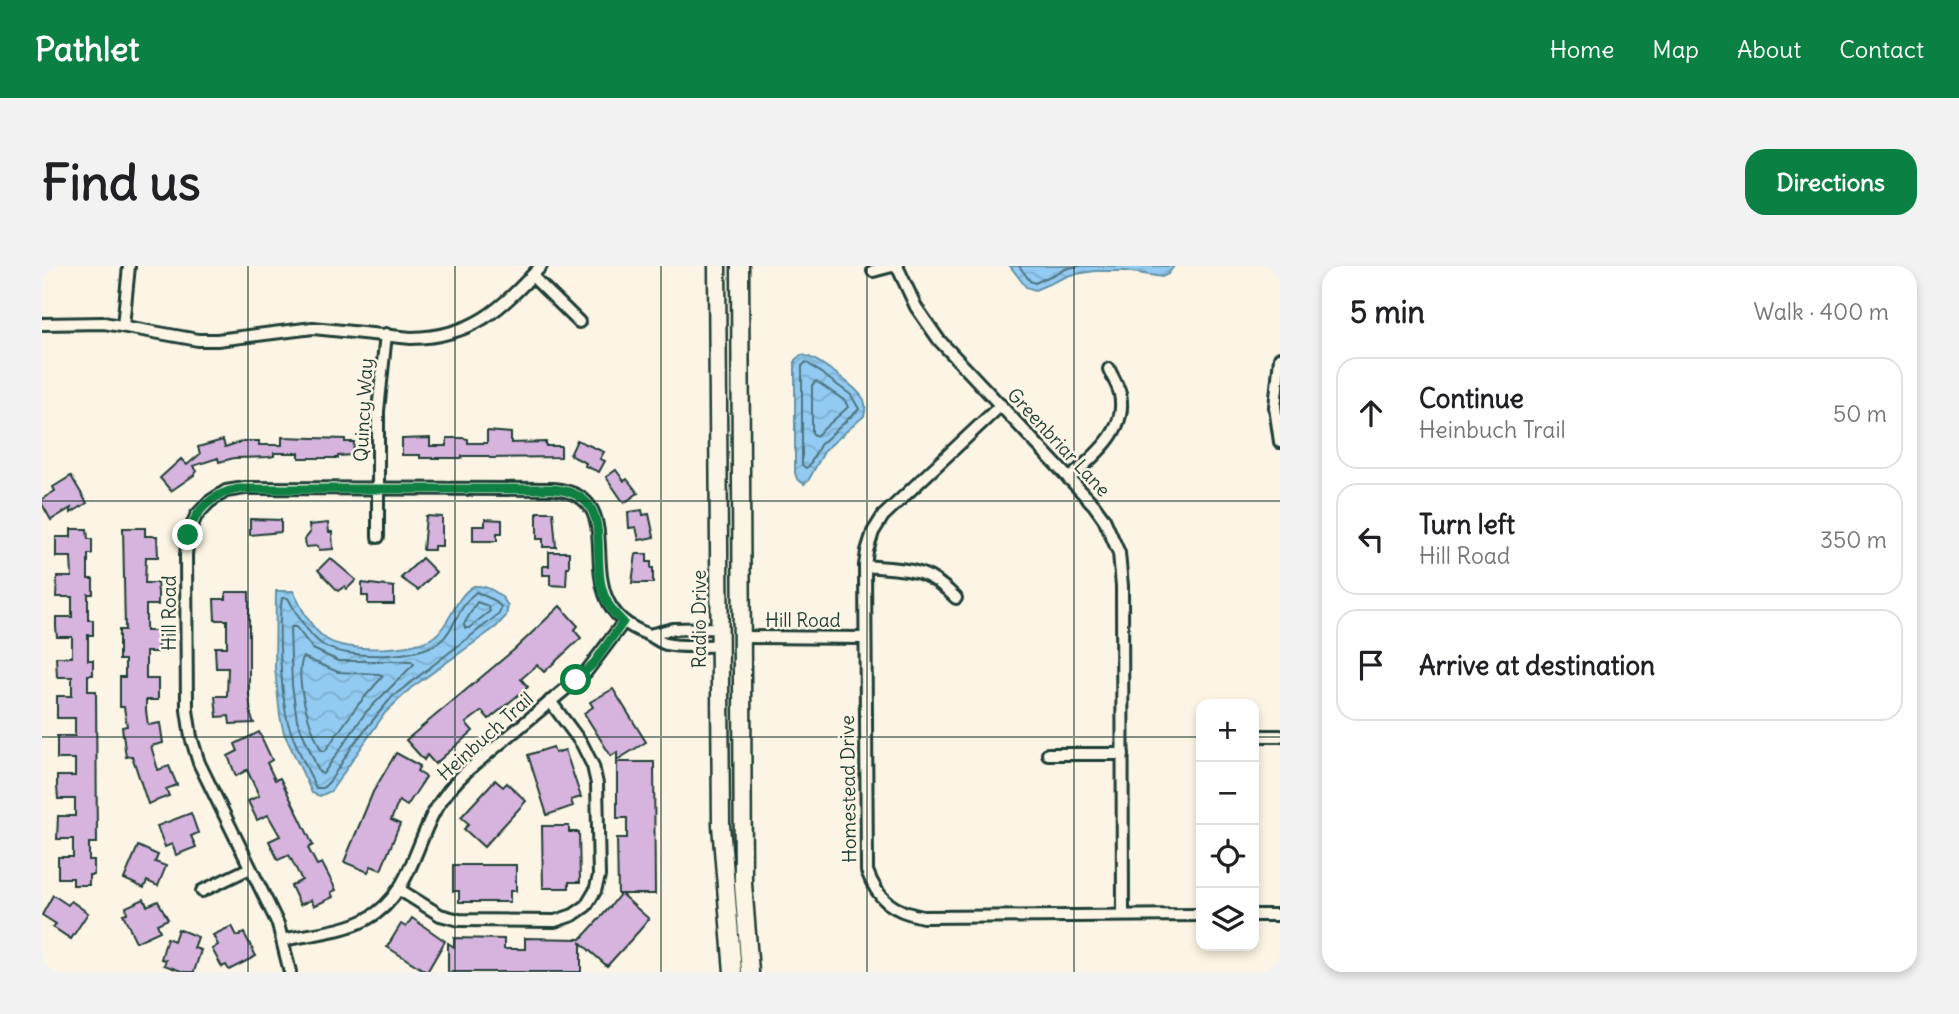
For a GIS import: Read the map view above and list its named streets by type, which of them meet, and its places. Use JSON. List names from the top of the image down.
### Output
{
  "streets": {
    "main road": ["Radio Drive"],
    "street": [
      "Quincy Way",
      "Greenbriar Lane",
      "Hill Road",
      "Heinbuch Trail",
      "Homestead Drive"
    ]
  },
  "crossings": [
    ["Quincy Way", "Hill Road"],
    ["Greenbriar Lane", "Homestead Drive"],
    ["Hill Road", "Radio Drive"],
    ["Hill Road", "Heinbuch Trail"],
    ["Hill Road", "Homestead Drive"]
  ],
  "page": {
    "header": "Pathlet",
    "nav": [
      "Home",
      "Map",
      "About",
      "Contact"
    ],
    "buttons": "Directions",
    "title": "Find us",
    "heading": ["5 min", "Walk · 400 m"],
    "list": [
      ["Continue", "Heinbuch Trail", "50 m"],
      ["Turn left", "Hill Road", "350 m"],
      "Arrive at destination"
    ],
    "map_buttons": ["+", "−"]
  }
}
